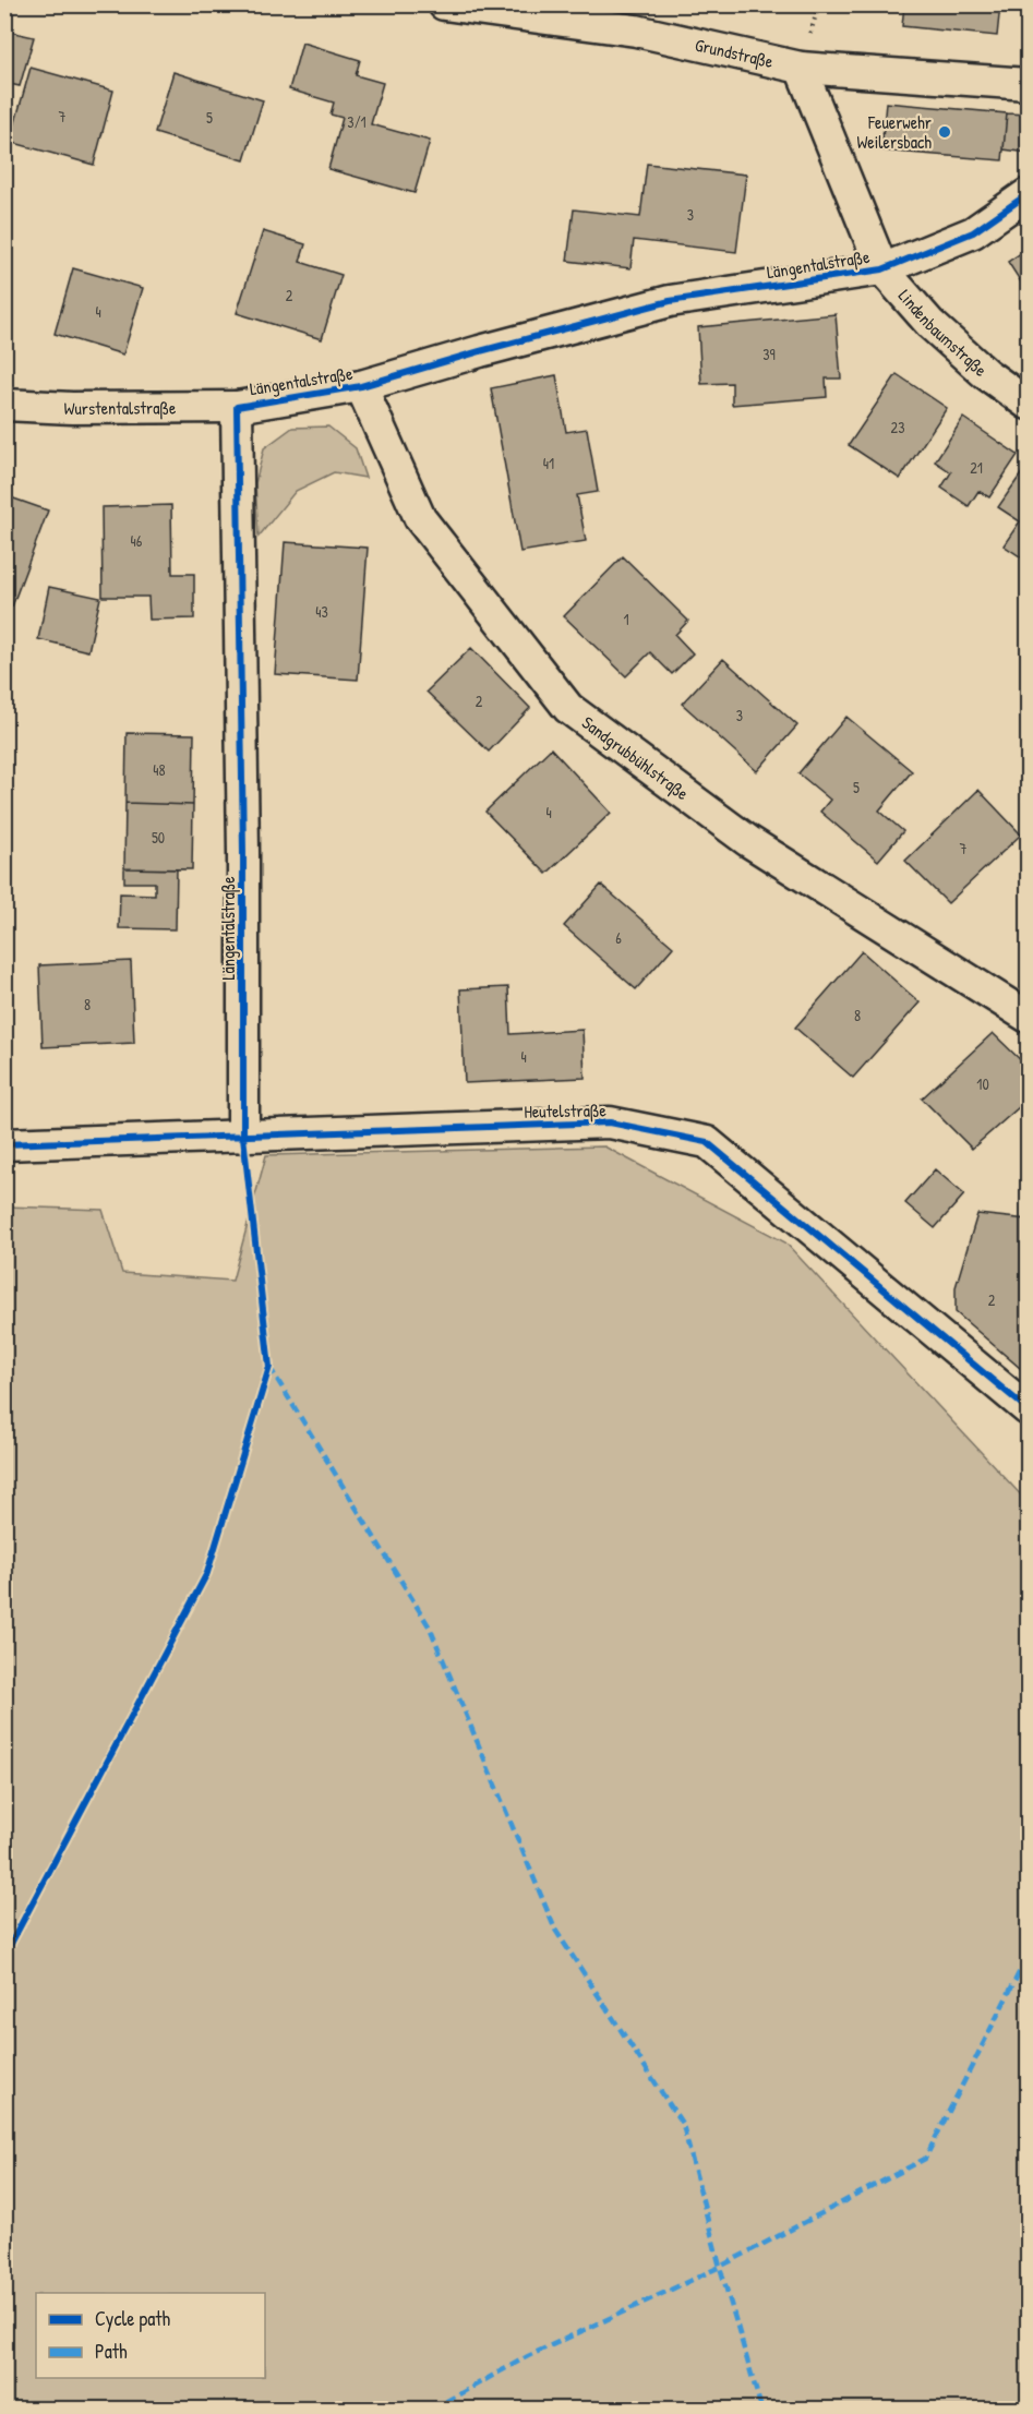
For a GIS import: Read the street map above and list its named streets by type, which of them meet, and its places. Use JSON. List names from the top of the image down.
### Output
{
  "streets": {
    "street": [
      "Grundstraße",
      "Längentalstraße",
      "Lindenbaumstraße",
      "Wurstentalstraße",
      "Sandgrubbühlstraße",
      "Heutelstraße"
    ]
  },
  "crossings": [
    ["Grundstraße", "Lindenbaumstraße"],
    ["Längentalstraße", "Lindenbaumstraße"],
    ["Längentalstraße", "Wurstentalstraße"],
    ["Längentalstraße", "Sandgrubbühlstraße"],
    ["Längentalstraße", "Heutelstraße"]
  ],
  "places": ["Feuerwehr Weilersbach"],
  "house_numbers": [
    "7",
    "5",
    "3/1",
    "3",
    "2",
    "4",
    "39",
    "23",
    "41",
    "21",
    "46",
    "43",
    "1",
    "2",
    "3",
    "48",
    "5",
    "4",
    "50",
    "7",
    "6",
    "8",
    "8",
    "4",
    "10",
    "2"
  ],
  "legend": ["Cycle path", "Path"]
}
